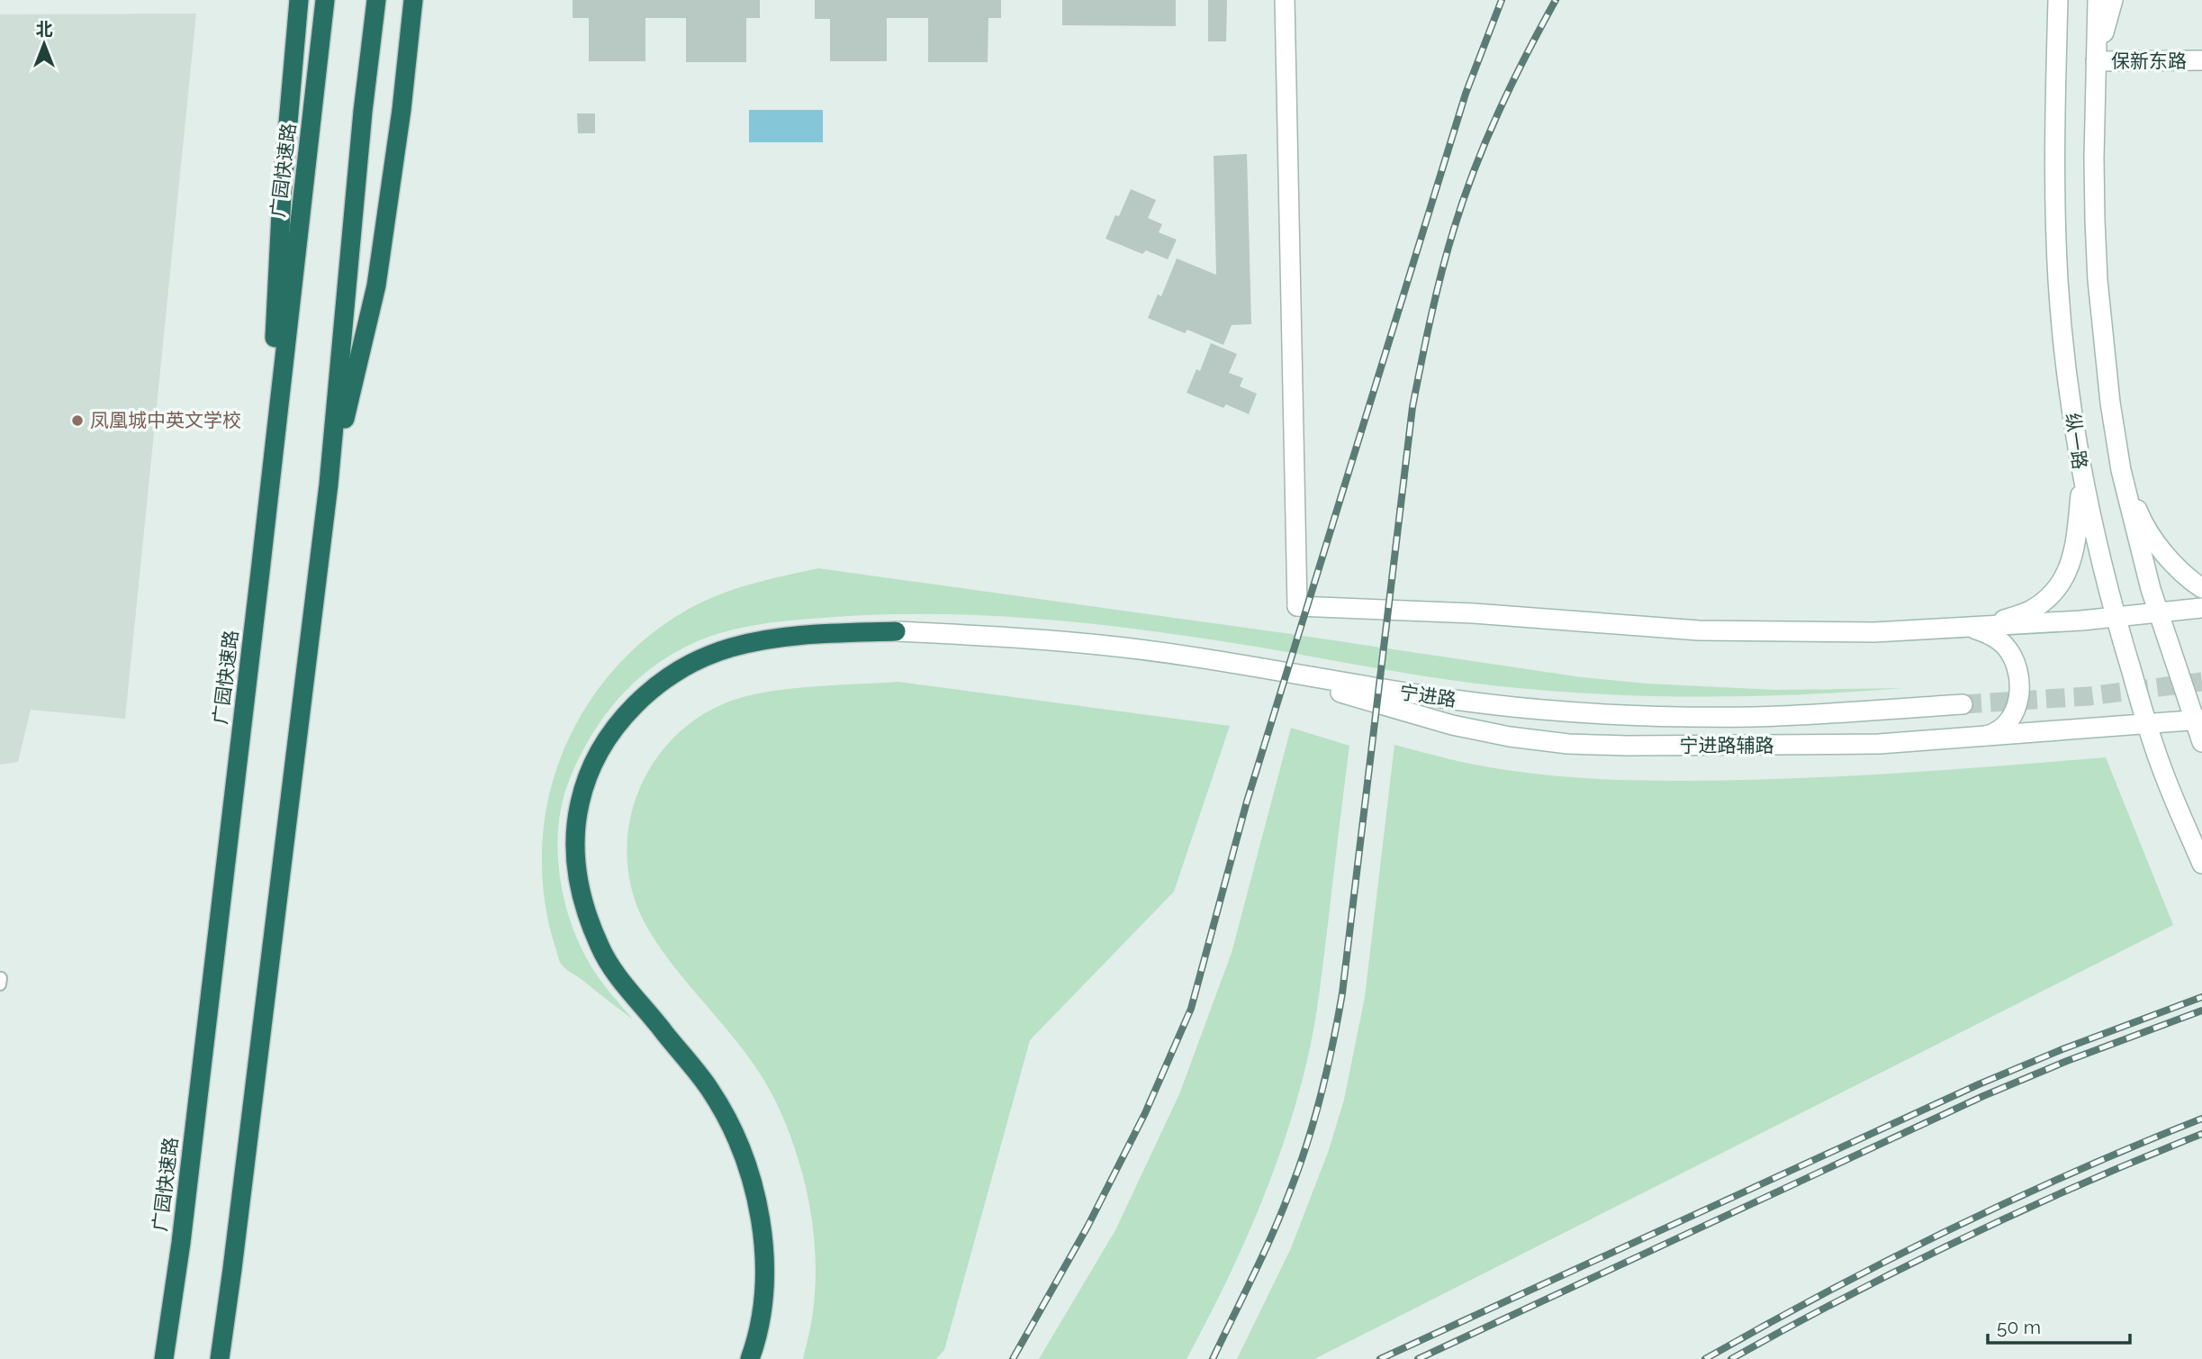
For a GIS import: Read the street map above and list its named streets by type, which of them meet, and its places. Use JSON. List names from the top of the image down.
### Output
{
  "streets": {
    "highway": ["广园快速路"],
    "street": [
      "保新东路",
      "纵一路",
      "宁进路",
      "宁进路辅路"
    ]
  },
  "crossings": [
    ["保新东路", "纵一路"],
    ["纵一路", "宁进路辅路"],
    ["宁进路", "宁进路辅路"]
  ],
  "places": ["凤凰城中英文学校"],
  "scale_bar": "50 m",
  "north": "top"
}
